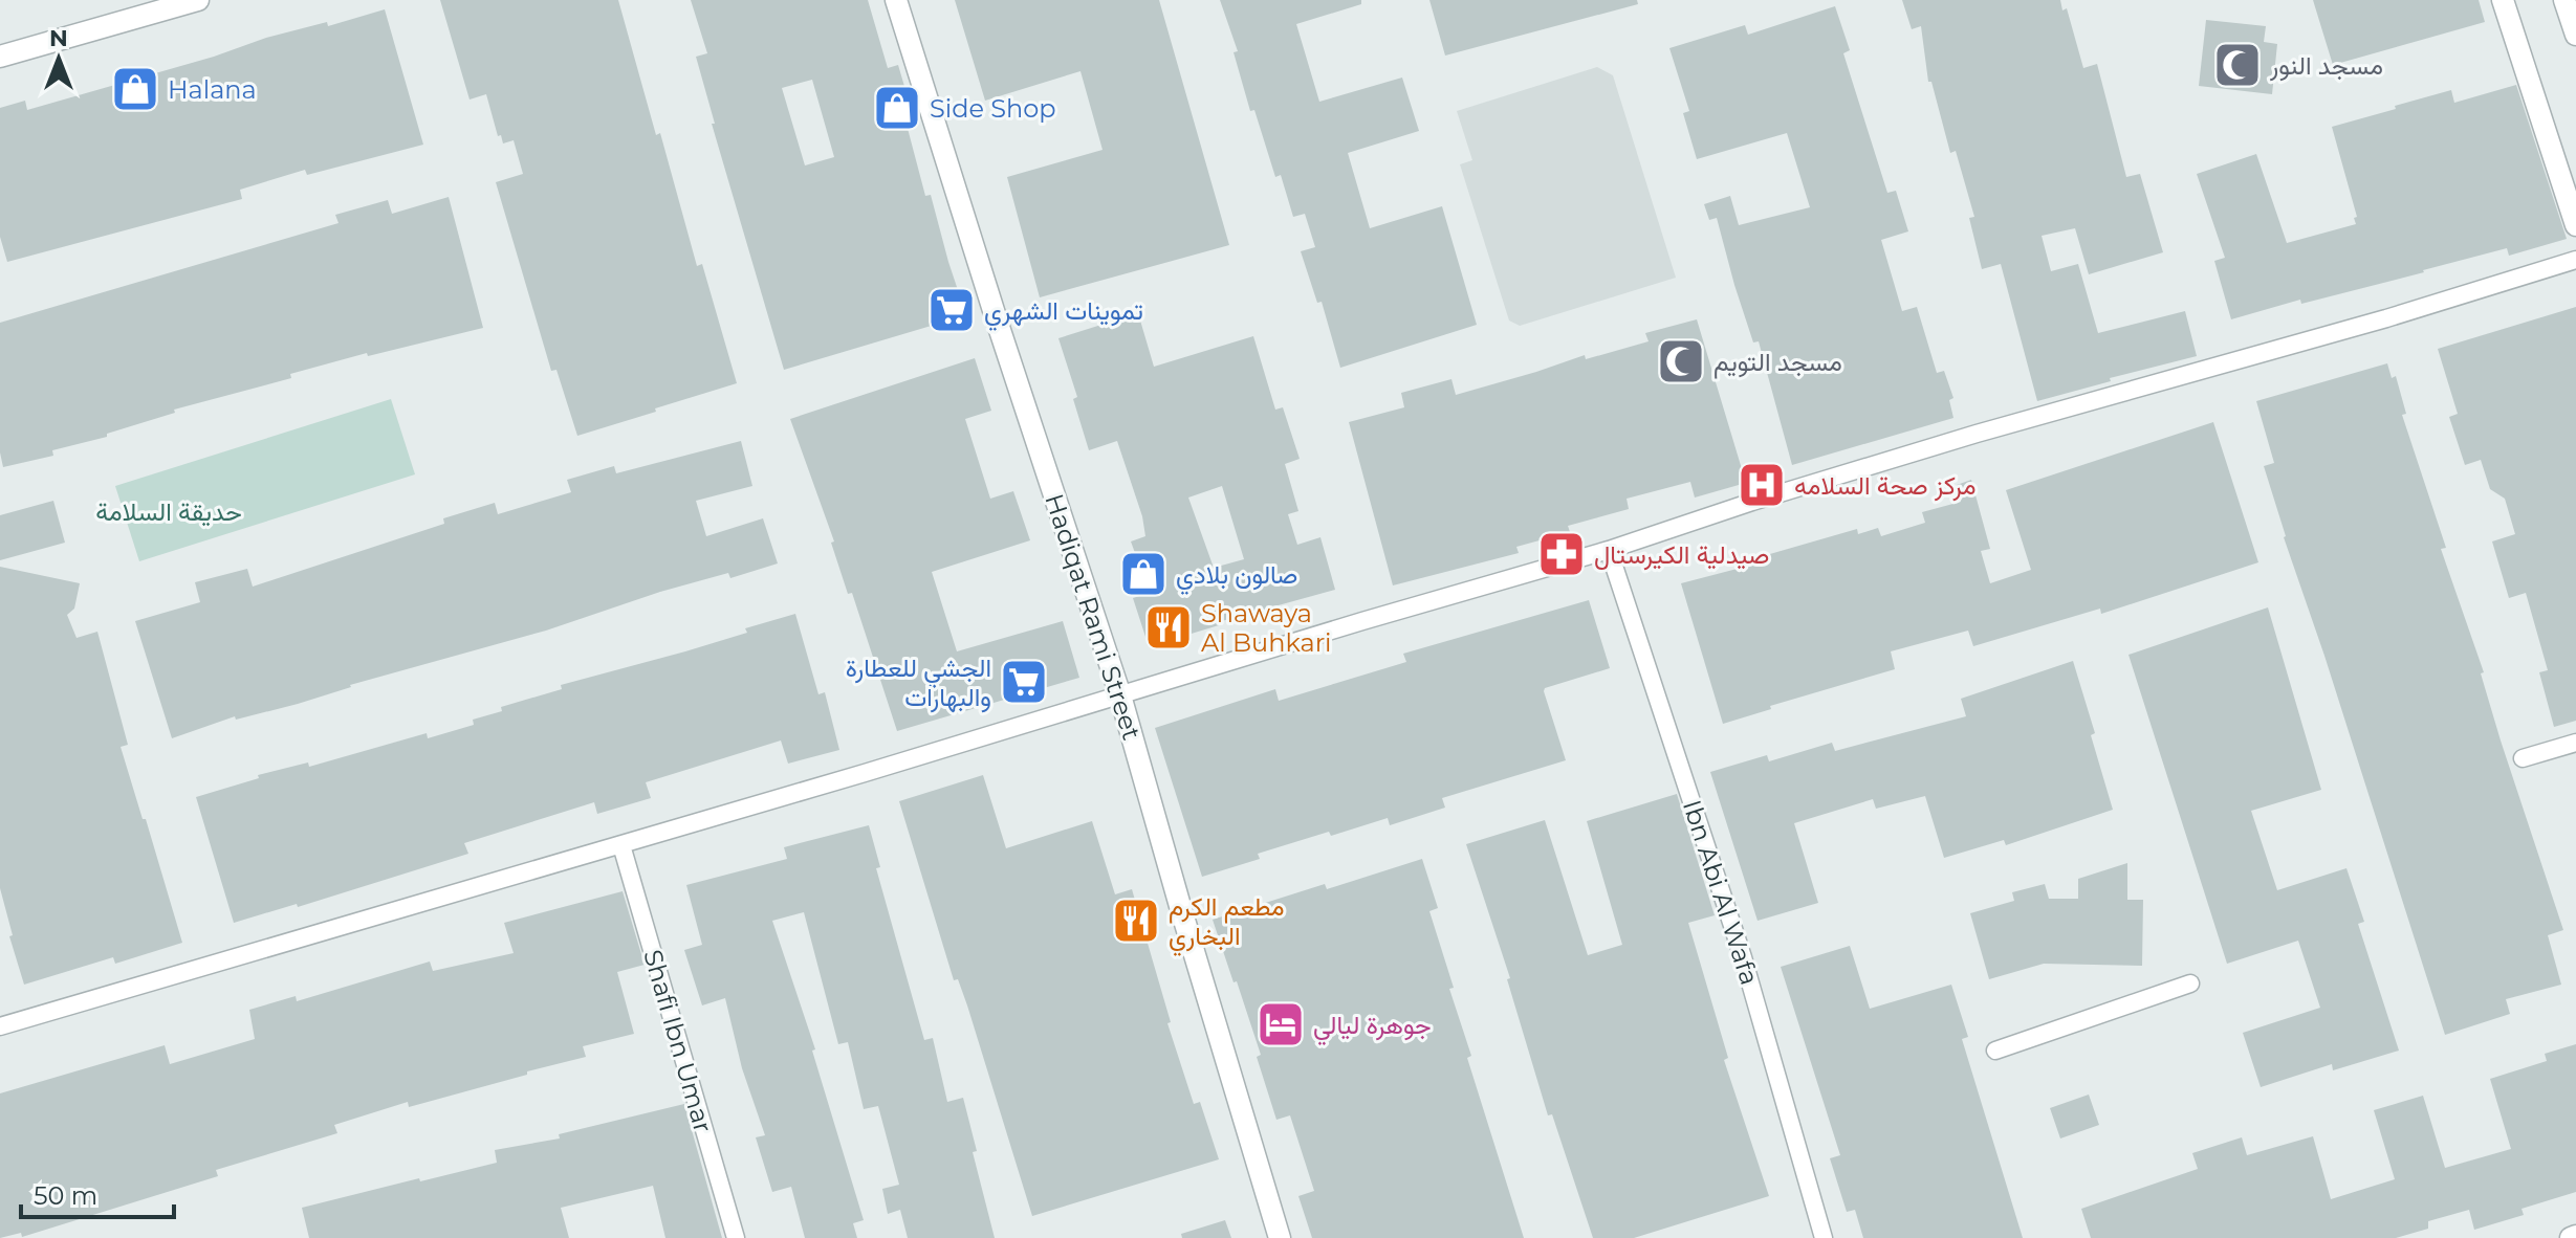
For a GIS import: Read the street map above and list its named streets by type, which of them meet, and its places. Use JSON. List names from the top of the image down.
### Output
{
  "streets": {
    "street": ["Hadiqat Rami Street", "Ibn Abi Al Wafa", "Shafi Ibn Umar"]
  },
  "parks": ["حديقة السلامة"],
  "places": {
    "mosque": ["مسجد النور", "مسجد التويم"],
    "shop": ["Halana", "Side Shop", "صالون بلادي"],
    "supermarket": ["تموينات الشهري", "الجشي للعطارة والبهارات"],
    "hospital": ["مركز صحة السلامه"],
    "pharmacy": ["صيدلية الكيرستال"],
    "restaurant": ["Shawaya Al Buhkari", "مطعم الكرم البخاري"],
    "hotel": ["جوهرة ليالي"]
  },
  "scale_bar": "50 m",
  "north": "top"
}
